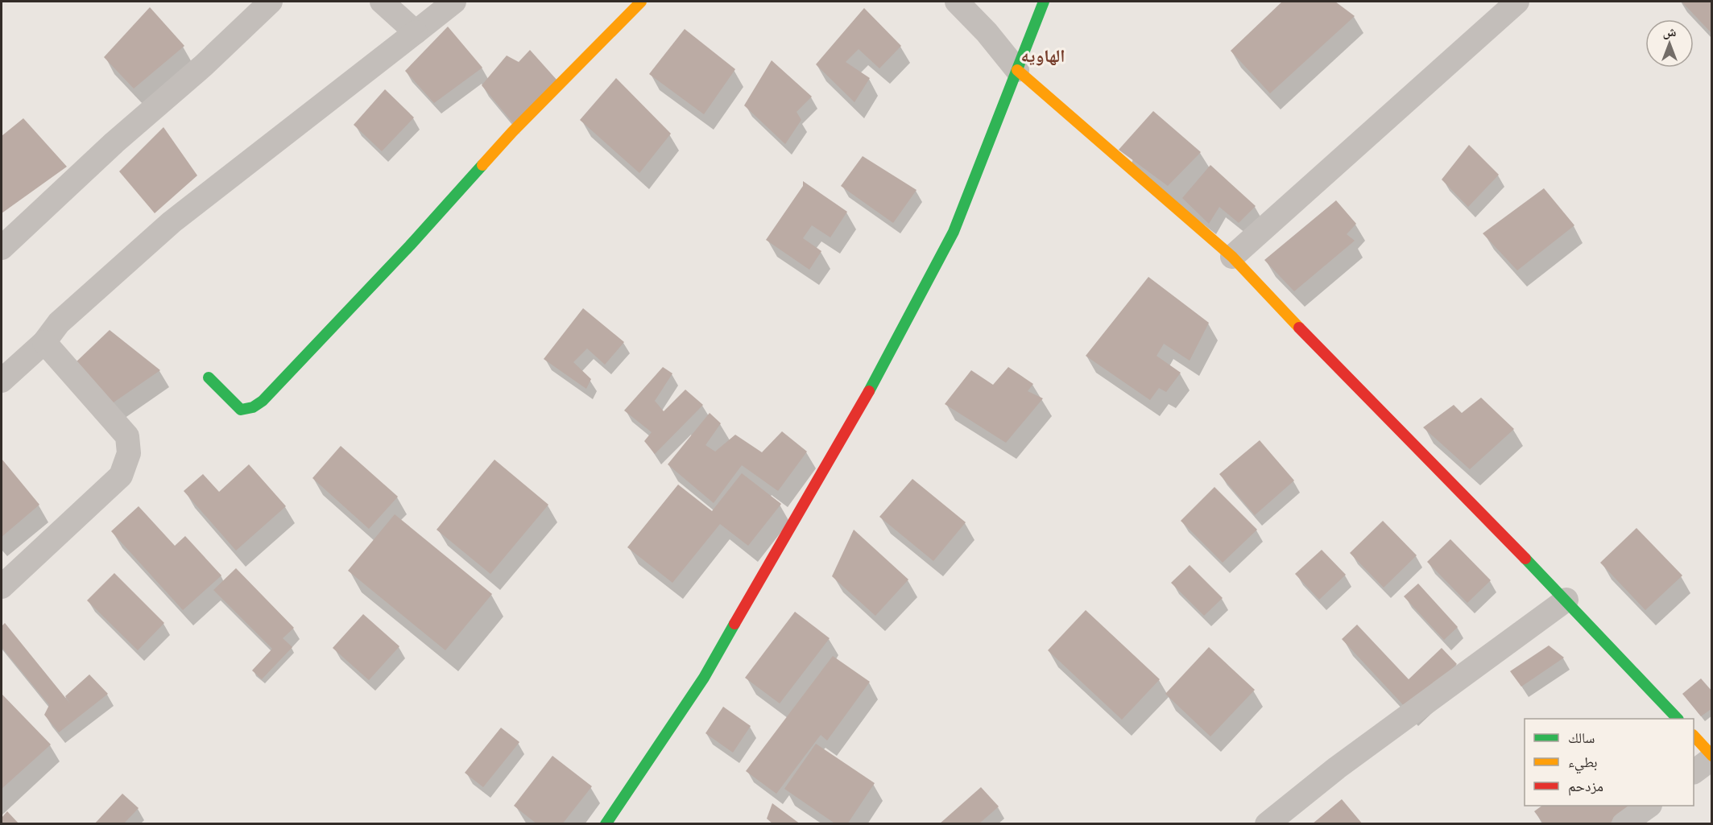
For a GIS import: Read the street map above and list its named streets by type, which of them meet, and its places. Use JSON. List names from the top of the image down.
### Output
{
  "districts": ["الهاويه"],
  "legend": ["سالك", "بطيء", "مزدحم"],
  "north": "top"
}
